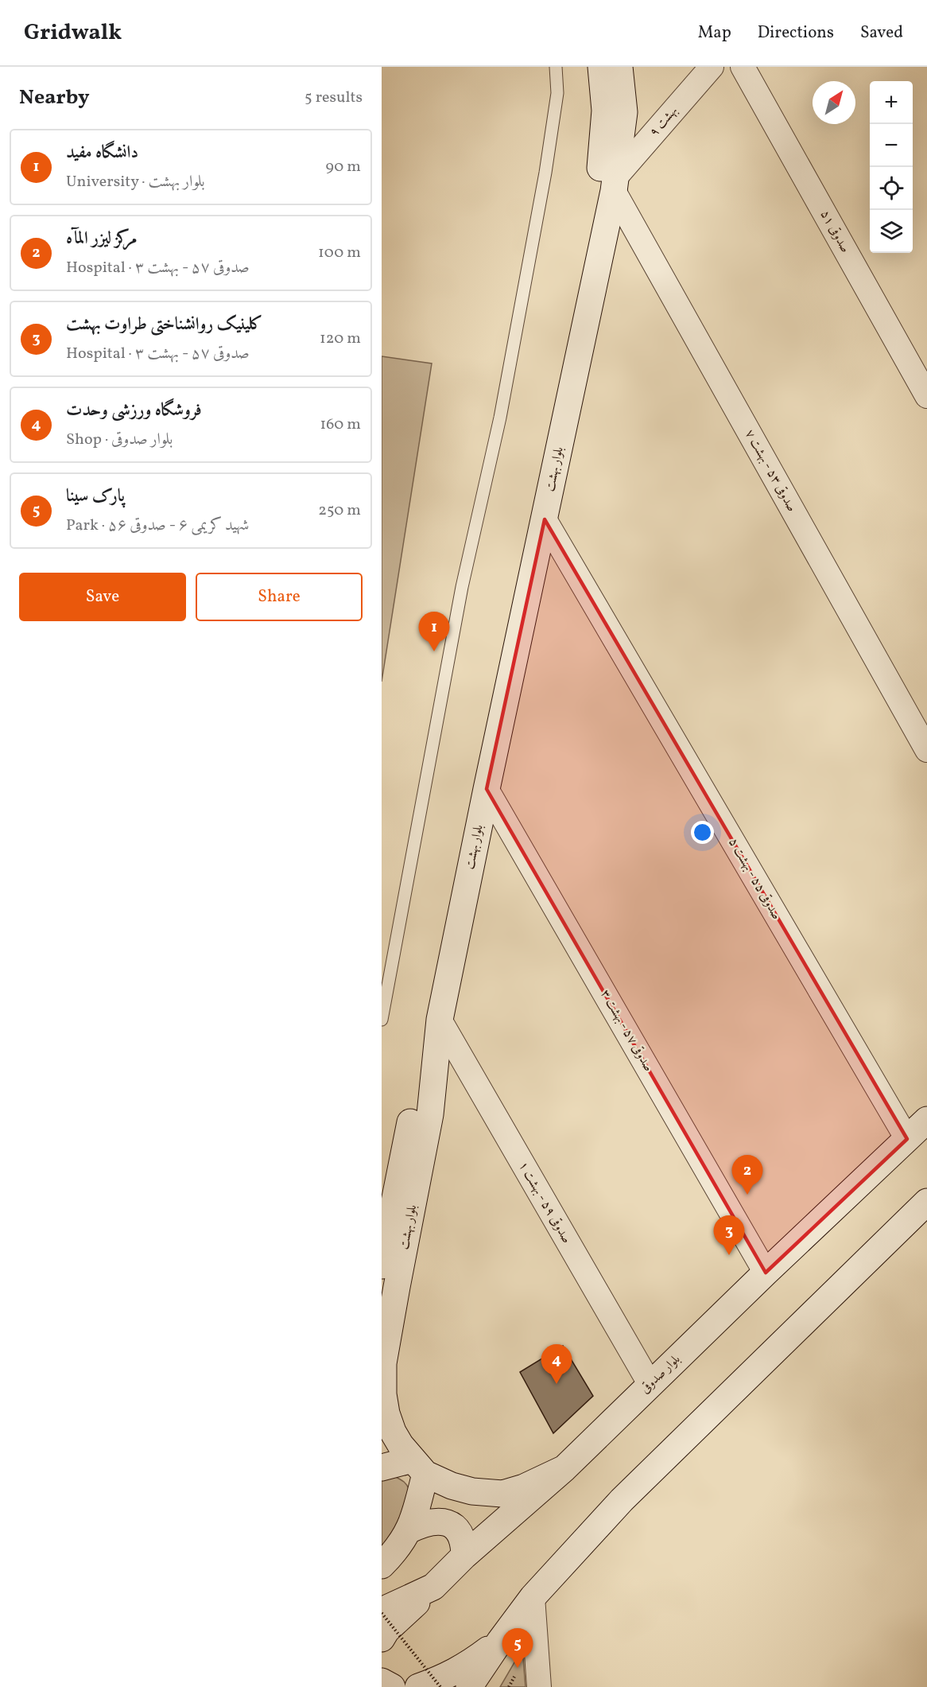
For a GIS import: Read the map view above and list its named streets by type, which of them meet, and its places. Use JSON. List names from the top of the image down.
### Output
{
  "streets": {
    "street": [
      "بهشت ۹",
      "صدوقی ۵۱",
      "بلوار بهشت",
      "صدوقی ۵۳ - بهشت ۷",
      "صدوقی ۵۵ - بهشت ۵",
      "صدوقی ۵۷ - بهشت ۳",
      "صدوقی ۵۹ - بهشت ۱",
      "بلوار صدوقی"
    ]
  },
  "crossings": [
    ["بهشت ۹", "بلوار بهشت"],
    ["بهشت ۹", "صدوقی ۵۳ - بهشت ۷"],
    ["بلوار بهشت", "صدوقی ۵۳ - بهشت ۷"],
    ["بلوار بهشت", "صدوقی ۵۵ - بهشت ۵"],
    ["بلوار بهشت", "صدوقی ۵۷ - بهشت ۳"],
    ["بلوار بهشت", "صدوقی ۵۹ - بهشت ۱"],
    ["بلوار بهشت", "بلوار صدوقی"],
    ["صدوقی ۵۵ - بهشت ۵", "بلوار صدوقی"],
    ["صدوقی ۵۷ - بهشت ۳", "بلوار صدوقی"],
    ["صدوقی ۵۹ - بهشت ۱", "بلوار صدوقی"]
  ],
  "north": "top right",
  "page": {
    "header": "Gridwalk",
    "nav": ["Map", "Directions", "Saved"],
    "heading": ["Nearby", "5 results"],
    "map_buttons": ["+", "−"],
    "list": [
      {
        "mark": "1",
        "name": "دانشگاه مفید",
        "note": "University · بلوار بهشت",
        "value": "90 m"
      },
      {
        "mark": "2",
        "name": "مرکز لیزر المآه",
        "note": "Hospital · صدوقی ۵۷ - بهشت ۳",
        "value": "100 m"
      },
      {
        "mark": "3",
        "name": "کلینیک روانشناختی طراوت بهشت",
        "note": "Hospital · صدوقی ۵۷ - بهشت ۳",
        "value": "120 m"
      },
      {
        "mark": "4",
        "name": "فروشگاه ورزشی وحدت",
        "note": "Shop · بلوار صدوقی",
        "value": "160 m"
      },
      {
        "mark": "5",
        "name": "پارک سینا",
        "note": "Park · شهید کریمی ۶ - صدوقی ۵۶",
        "value": "250 m"
      }
    ],
    "buttons": ["Save", "Share"],
    "pins": [
      "1",
      "2",
      "3",
      "4",
      "5"
    ]
  }
}
